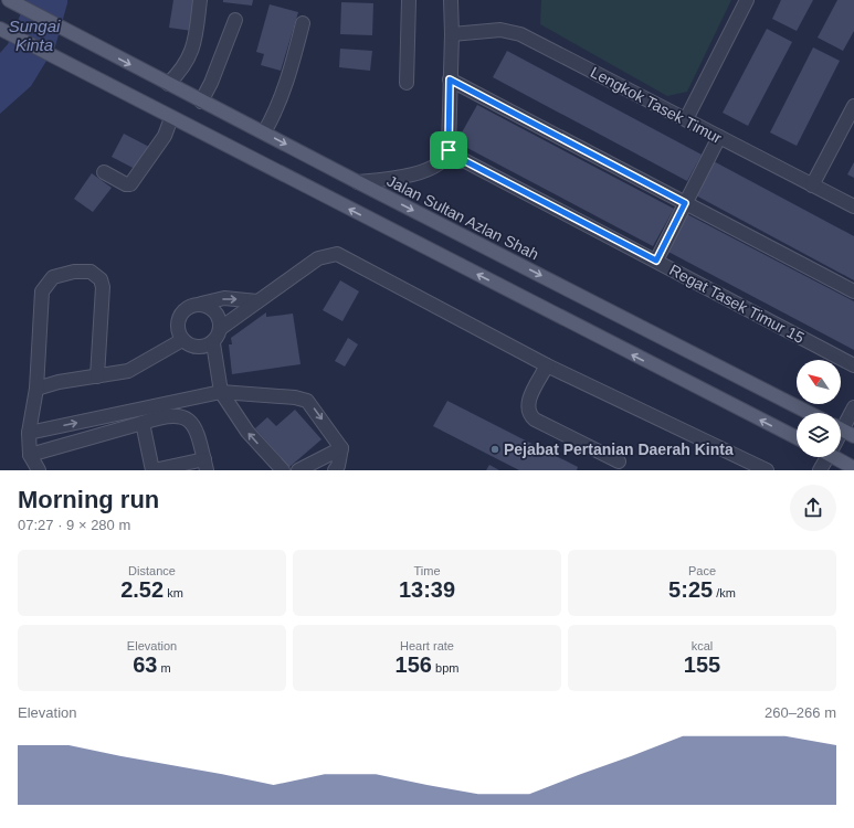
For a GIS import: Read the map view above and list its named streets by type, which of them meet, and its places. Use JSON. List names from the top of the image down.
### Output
{
  "streets": {
    "main road": ["Jalan Sultan Azlan Shah"],
    "street": ["Lengkok Tasek Timur", "Regat Tasek Timur 15"]
  },
  "water": ["Sungai Kinta"],
  "places": ["Pejabat Pertanian Daerah Kinta"],
  "north": "top left",
  "page": {
    "heading": ["Morning run", "07:27 · 9 × 280 m"],
    "stats": [
      ["Distance", "2.52 km"],
      ["Time", "13:39"],
      ["Pace", "5:25 /km"],
      ["Elevation", "63 m"],
      ["Heart rate", "156 bpm"],
      ["kcal", "155"]
    ],
    "chart": ["Elevation", "260–266 m"]
  }
}
